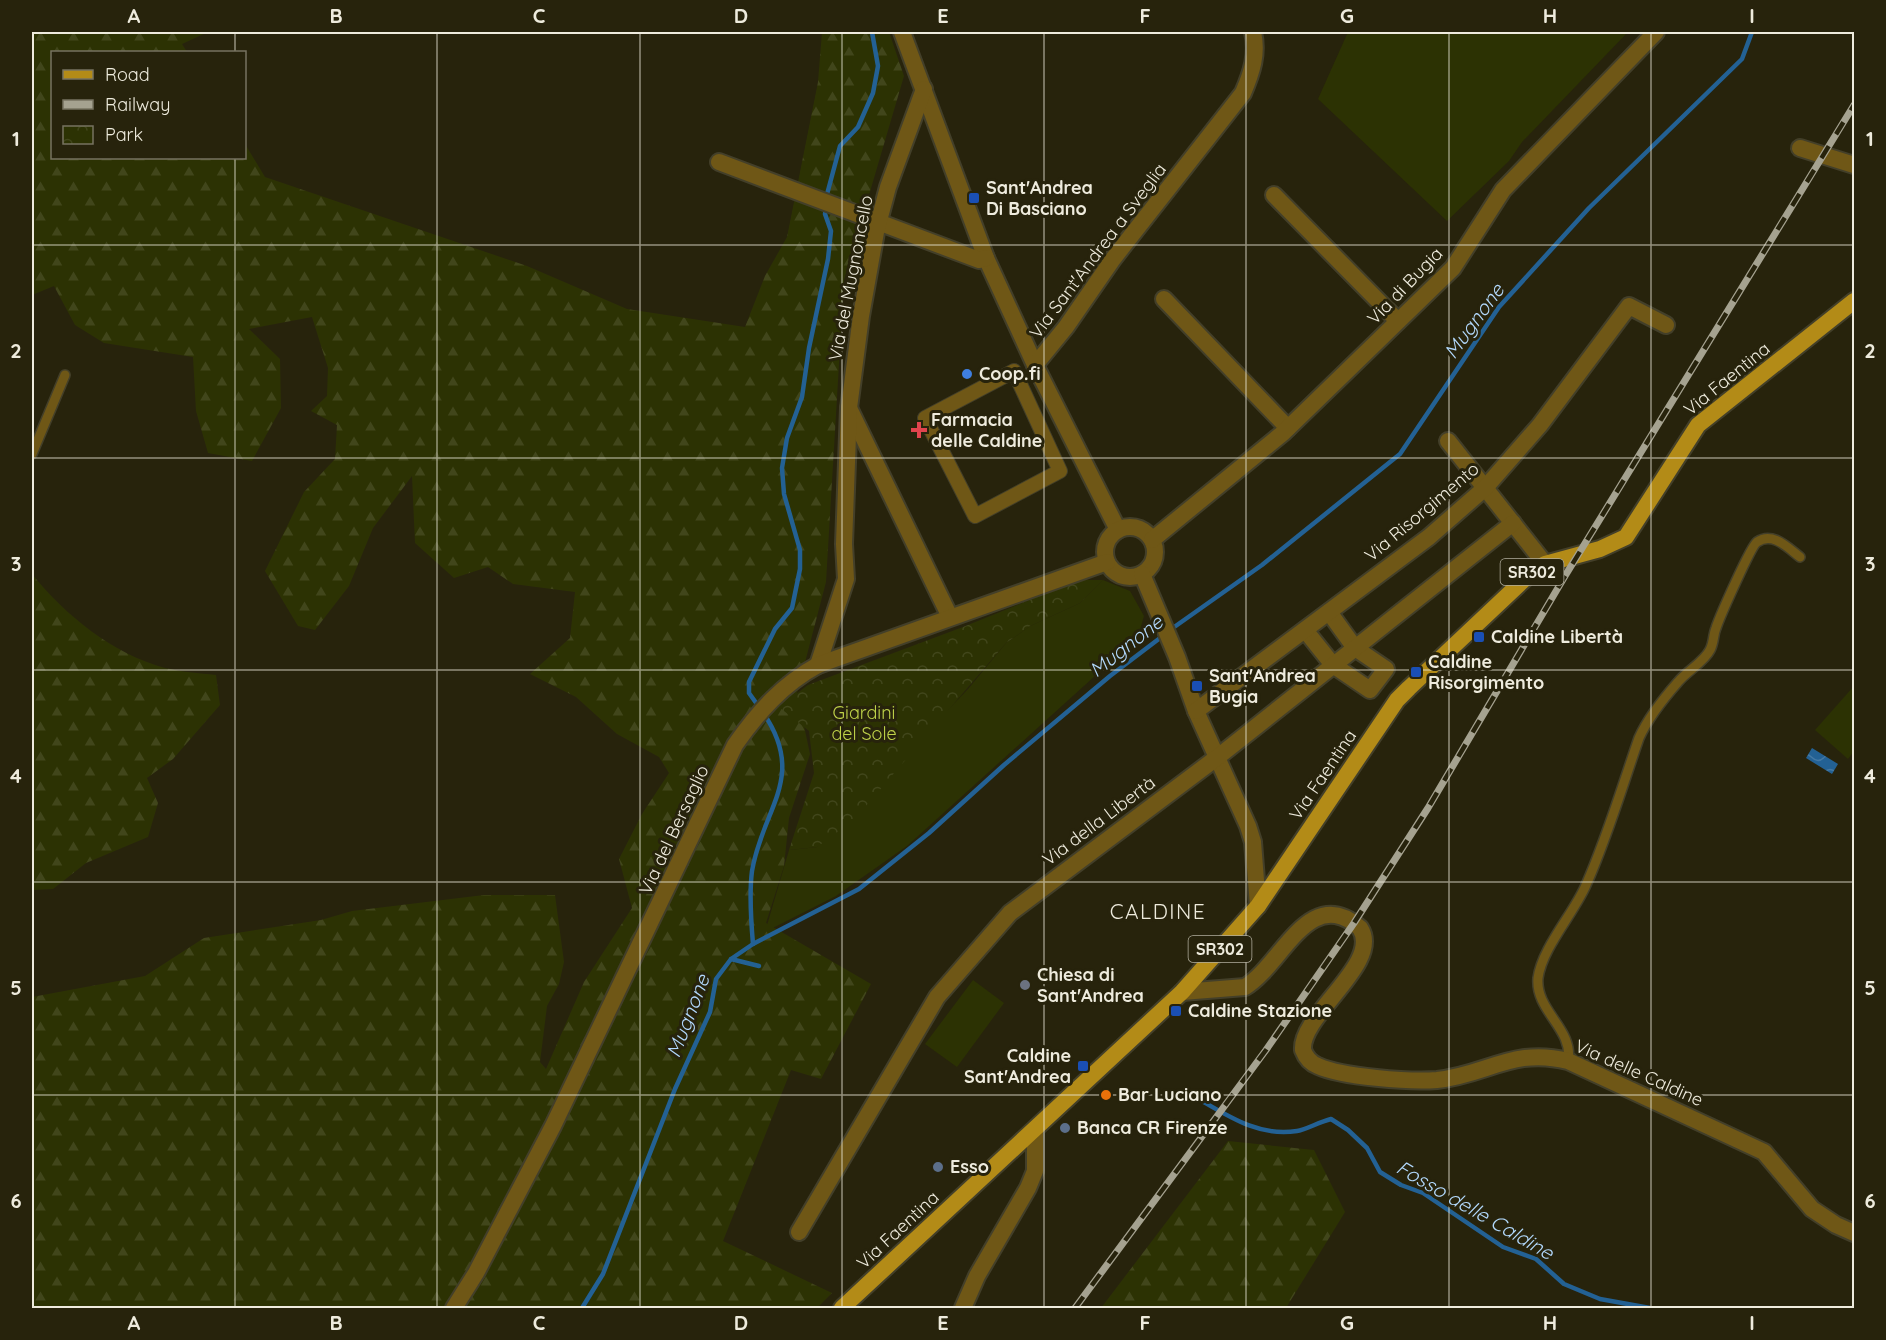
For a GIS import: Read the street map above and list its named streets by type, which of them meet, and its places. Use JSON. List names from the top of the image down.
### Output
{
  "streets": {
    "main road": ["Via Faentina", "SR302"],
    "street": [
      "Via Sant'Andrea a Sveglia",
      "Via del Mugnoncello",
      "Via di Bugia",
      "Via Risorgimento",
      "Via della Libertà",
      "Via del Bersaglio",
      "Via delle Caldine"
    ]
  },
  "crossings": [
    ["Via Sant'Andrea a Sveglia", "Via di Bugia"],
    ["Via Sant'Andrea a Sveglia", "Via del Bersaglio"],
    ["Via del Mugnoncello", "Via del Bersaglio"],
    ["Via di Bugia", "Via del Bersaglio"],
    ["Via Faentina", "Via delle Caldine"]
  ],
  "districts": ["CALDINE"],
  "water": ["Mugnone", "Fosso delle Caldine"],
  "parks": ["Giardini del Sole"],
  "places": {
    "transit": [
      "Sant'Andrea Di Basciano",
      "Caldine Libertà",
      "Caldine Risorgimento",
      "Sant'Andrea Bugia",
      "Caldine Stazione",
      "Caldine Sant'Andrea"
    ],
    "other": [
      "Coop.fi",
      "Chiesa di Sant'Andrea",
      "Bar Luciano",
      "Banca CR Firenze",
      "Esso"
    ],
    "health": ["Farmacia delle Caldine"]
  },
  "legend": ["Road", "Railway", "Park"],
  "grid": {
    "columns": [
      "A",
      "B",
      "C",
      "D",
      "E",
      "F",
      "G",
      "H",
      "I"
    ],
    "rows": [
      "1",
      "2",
      "3",
      "4",
      "5",
      "6"
    ]
  }
}
